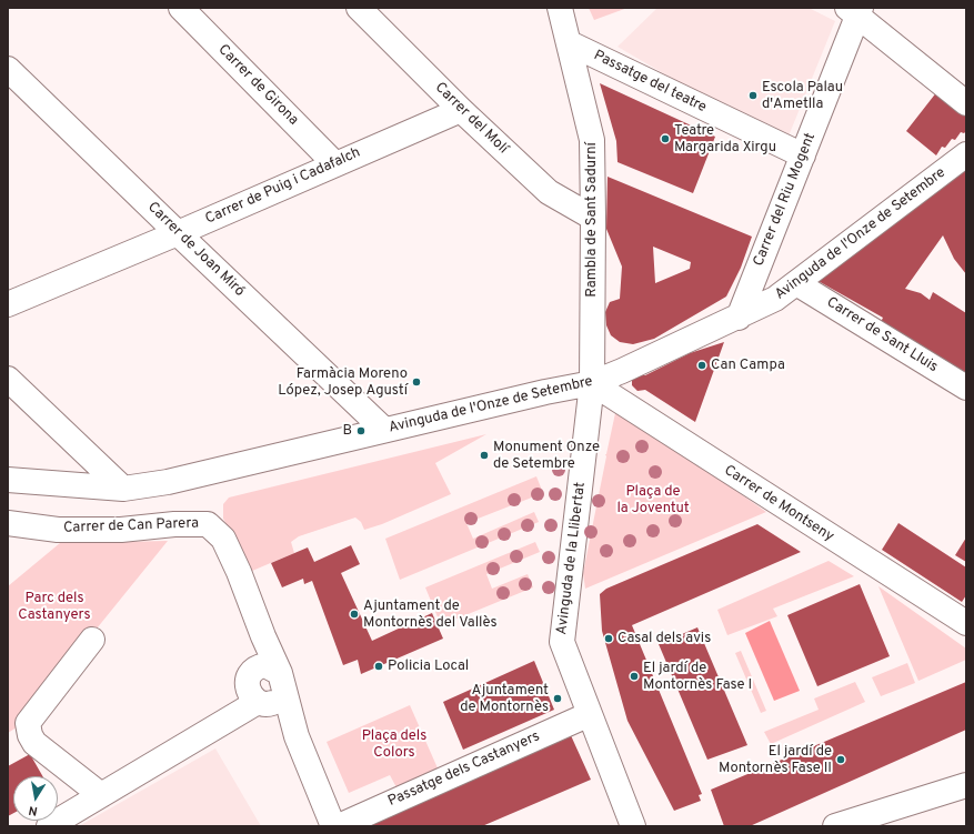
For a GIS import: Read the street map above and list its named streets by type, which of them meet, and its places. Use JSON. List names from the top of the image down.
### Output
{
  "streets": {
    "street": [
      "Passatge del teatre",
      "Carrer de Girona",
      "Carrer del Molí",
      "Carrer de Puig i Cadafalch",
      "Carrer del Riu Mogent",
      "Rambla de Sant Sadurní",
      "Avinguda de l'Onze de Setembre",
      "Carrer de Joan Miró",
      "Carrer de Sant Lluis",
      "Carrer de Montseny",
      "Carrer de Can Parera",
      "Avinguda de la Llibertat",
      "Passatge dels Castanyers"
    ]
  },
  "crossings": [
    ["Passatge del teatre", "Carrer del Riu Mogent"],
    ["Passatge del teatre", "Rambla de Sant Sadurní"],
    ["Carrer de Girona", "Carrer de Puig i Cadafalch"],
    ["Carrer del Molí", "Carrer de Puig i Cadafalch"],
    ["Carrer del Molí", "Rambla de Sant Sadurní"],
    ["Carrer de Puig i Cadafalch", "Carrer de Joan Miró"],
    ["Carrer del Riu Mogent", "Avinguda de l'Onze de Setembre"],
    ["Rambla de Sant Sadurní", "Avinguda de l'Onze de Setembre"],
    ["Rambla de Sant Sadurní", "Carrer de Montseny"],
    ["Rambla de Sant Sadurní", "Avinguda de la Llibertat"],
    ["Avinguda de l'Onze de Setembre", "Carrer de Joan Miró"],
    ["Avinguda de l'Onze de Setembre", "Carrer de Sant Lluis"],
    ["Avinguda de l'Onze de Setembre", "Carrer de Montseny"],
    ["Avinguda de l'Onze de Setembre", "Avinguda de la Llibertat"],
    ["Carrer de Montseny", "Avinguda de la Llibertat"],
    ["Avinguda de la Llibertat", "Passatge dels Castanyers"]
  ],
  "parks": ["Plaça de la Joventut", "Parc dels Castanyers", "Plaça dels Colors"],
  "places": [
    "Escola Palau d'Ametlla",
    "Teatre Margarida Xirgu",
    "Can Campa",
    "Farmàcia Moreno López, Josep Agustí",
    "B",
    "Monument Onze de Setembre",
    "Ajuntament de Montornès del Vallès",
    "Casal dels avis",
    "Policia Local",
    "El jardí de Montornès Fase I",
    "Ajuntament de Montornès",
    "El jardí de Montornès Fase II"
  ],
  "north": "bottom"
}
